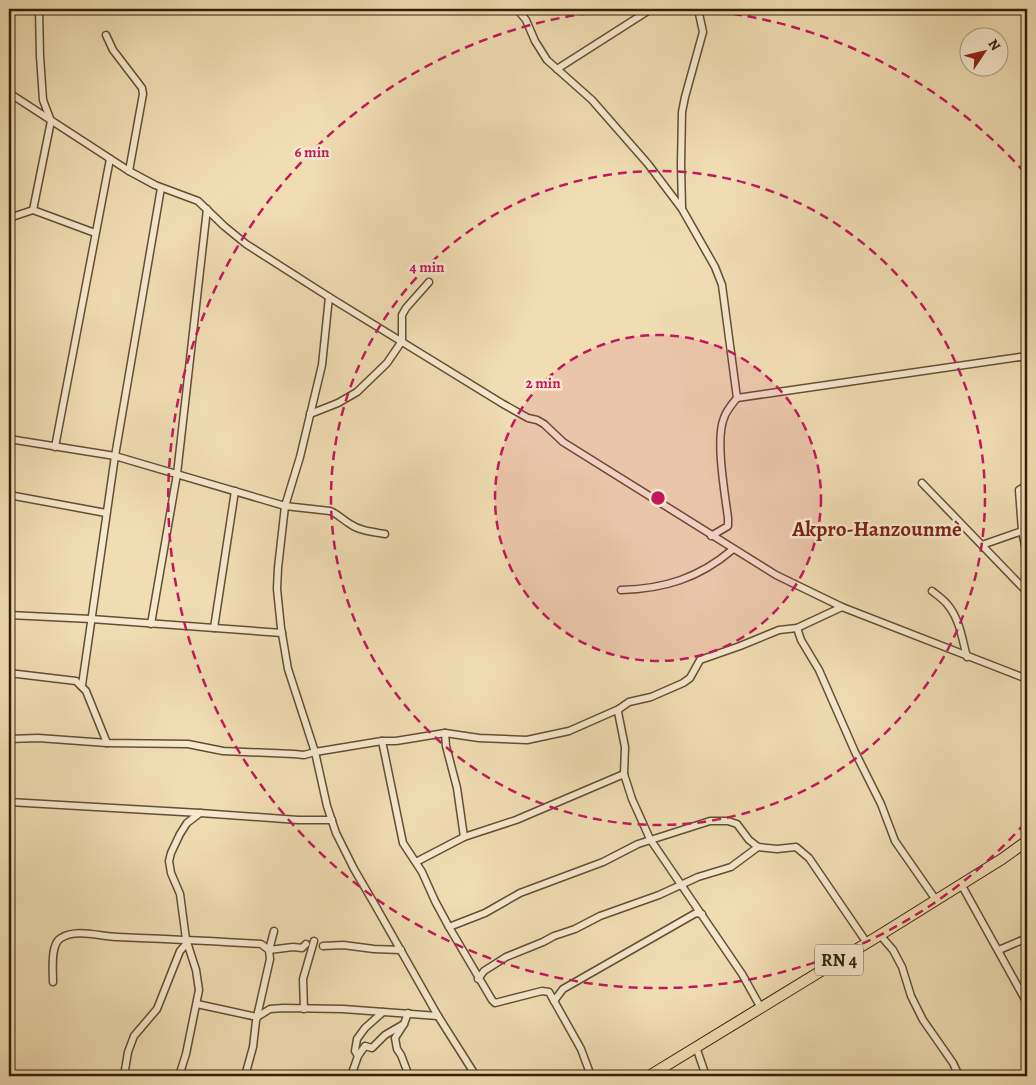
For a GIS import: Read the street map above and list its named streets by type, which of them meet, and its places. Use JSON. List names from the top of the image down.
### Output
{
  "streets": {
    "main road": ["RN 4"]
  },
  "districts": ["Akpro-Hanzounmè"],
  "north": "top right",
  "rings": ["6 min", "4 min", "2 min"]
}
